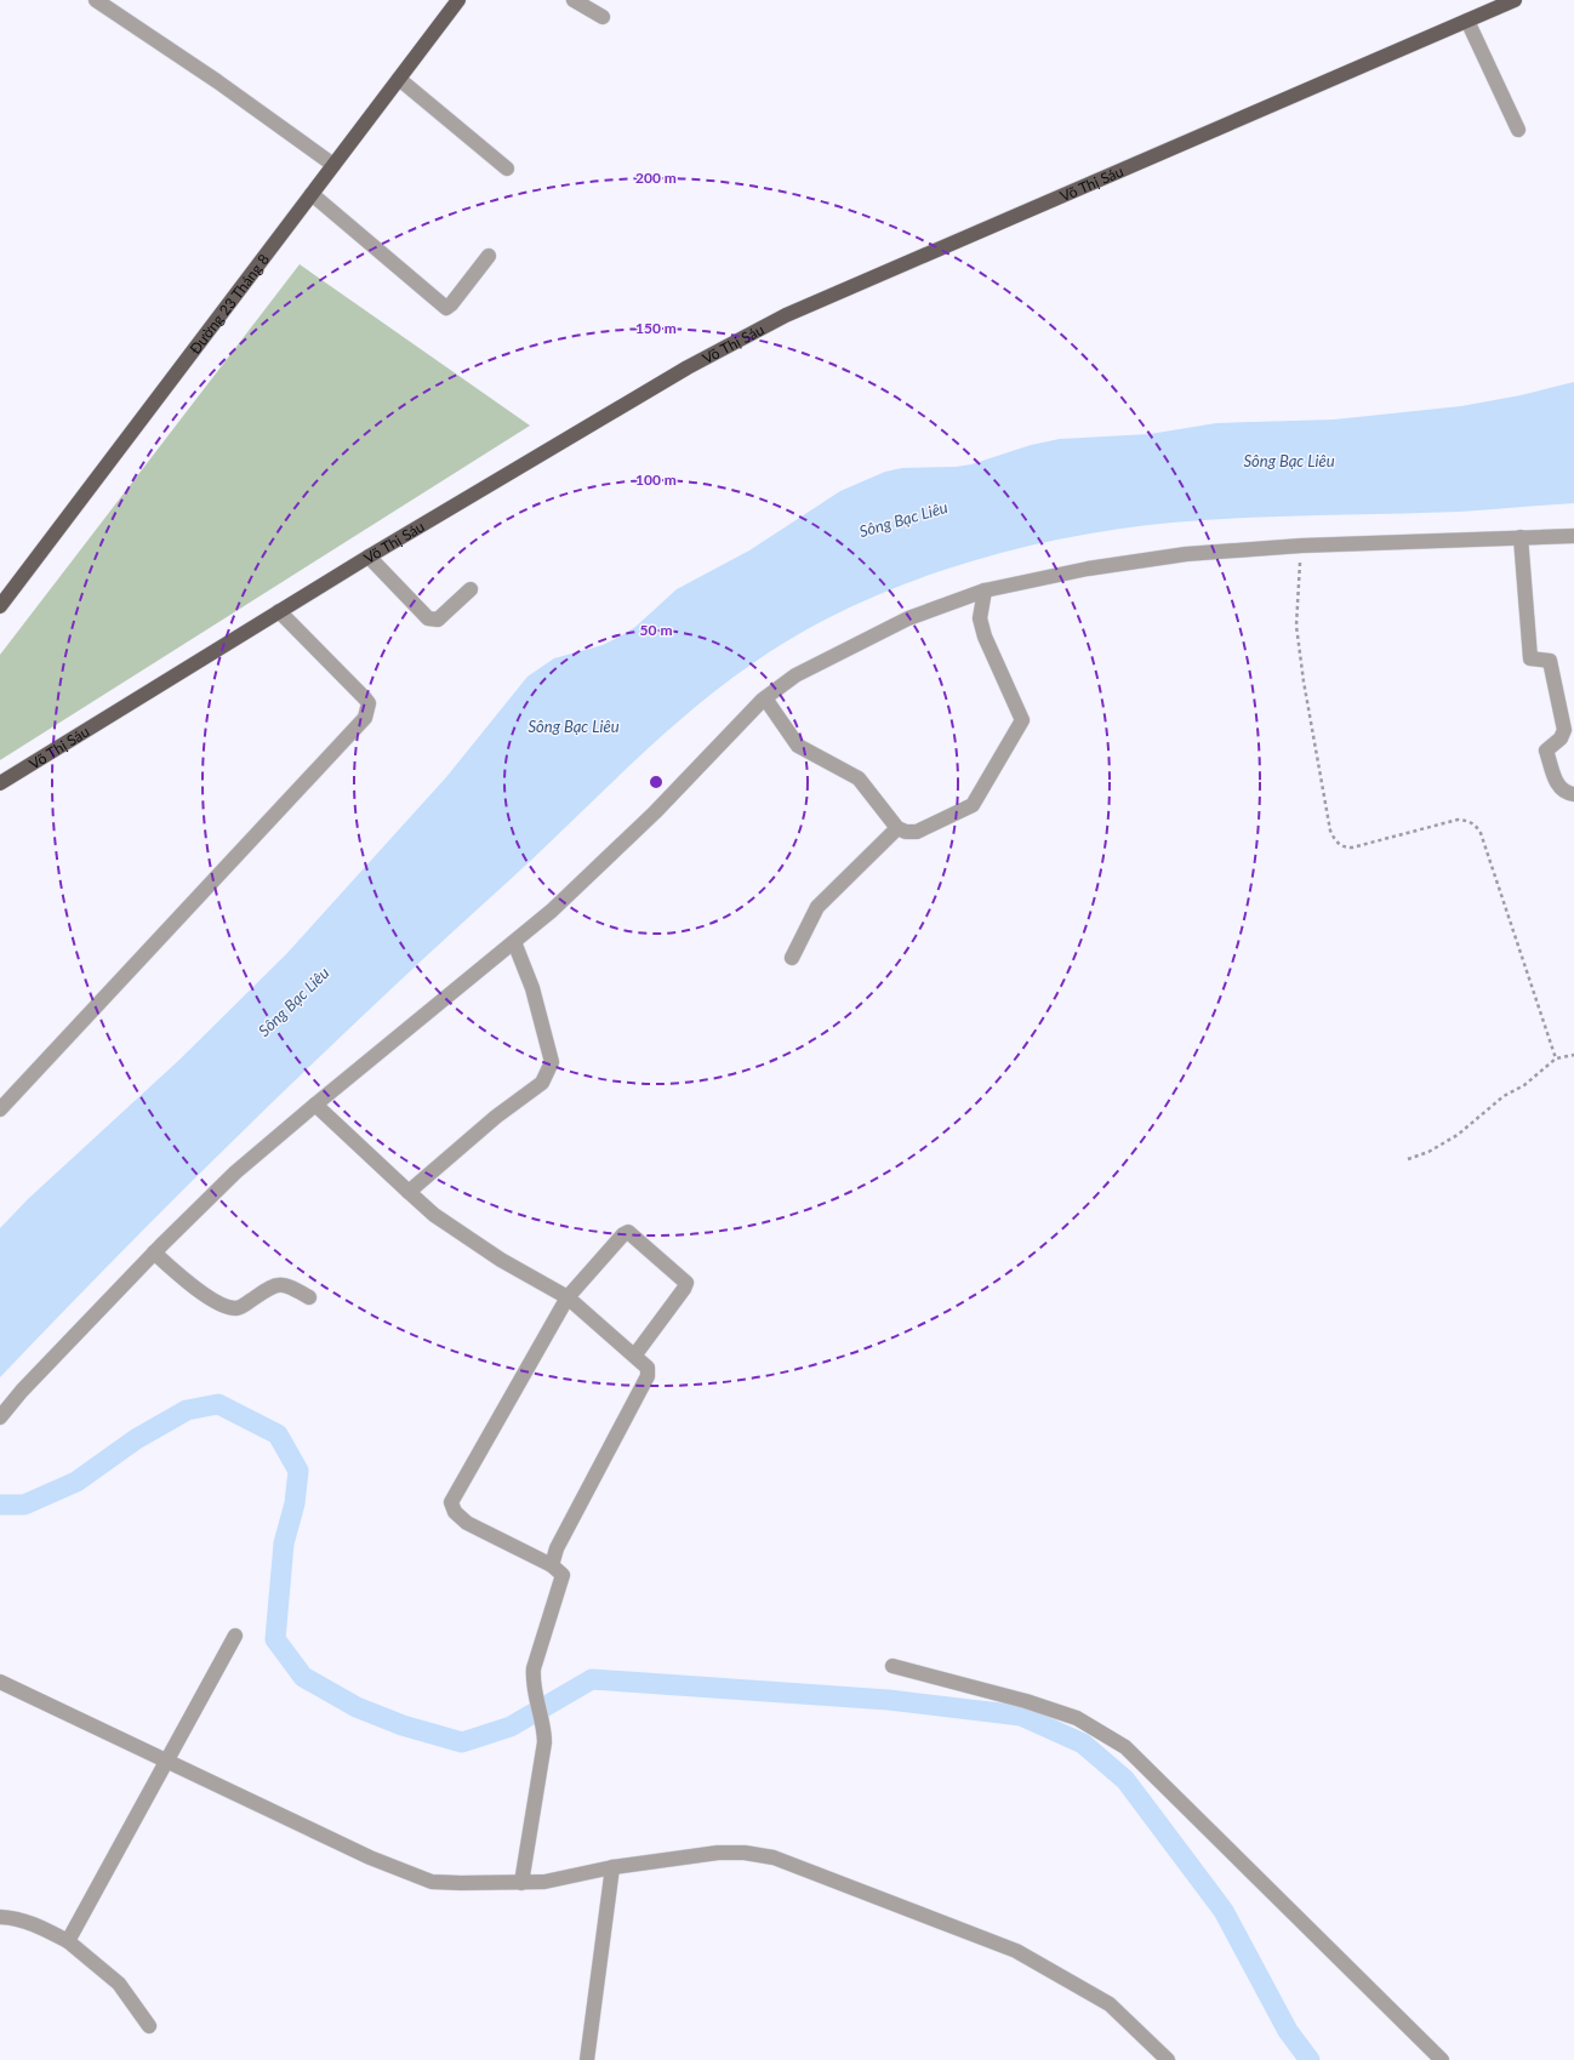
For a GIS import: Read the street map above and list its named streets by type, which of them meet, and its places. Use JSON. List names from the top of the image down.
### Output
{
  "streets": {
    "main road": ["Võ Thị Sáu", "Đường 23 Tháng 8"]
  },
  "water": ["Sông Bạc Liêu"],
  "rings": [
    "200 m",
    "150 m",
    "100 m",
    "50 m"
  ]
}
